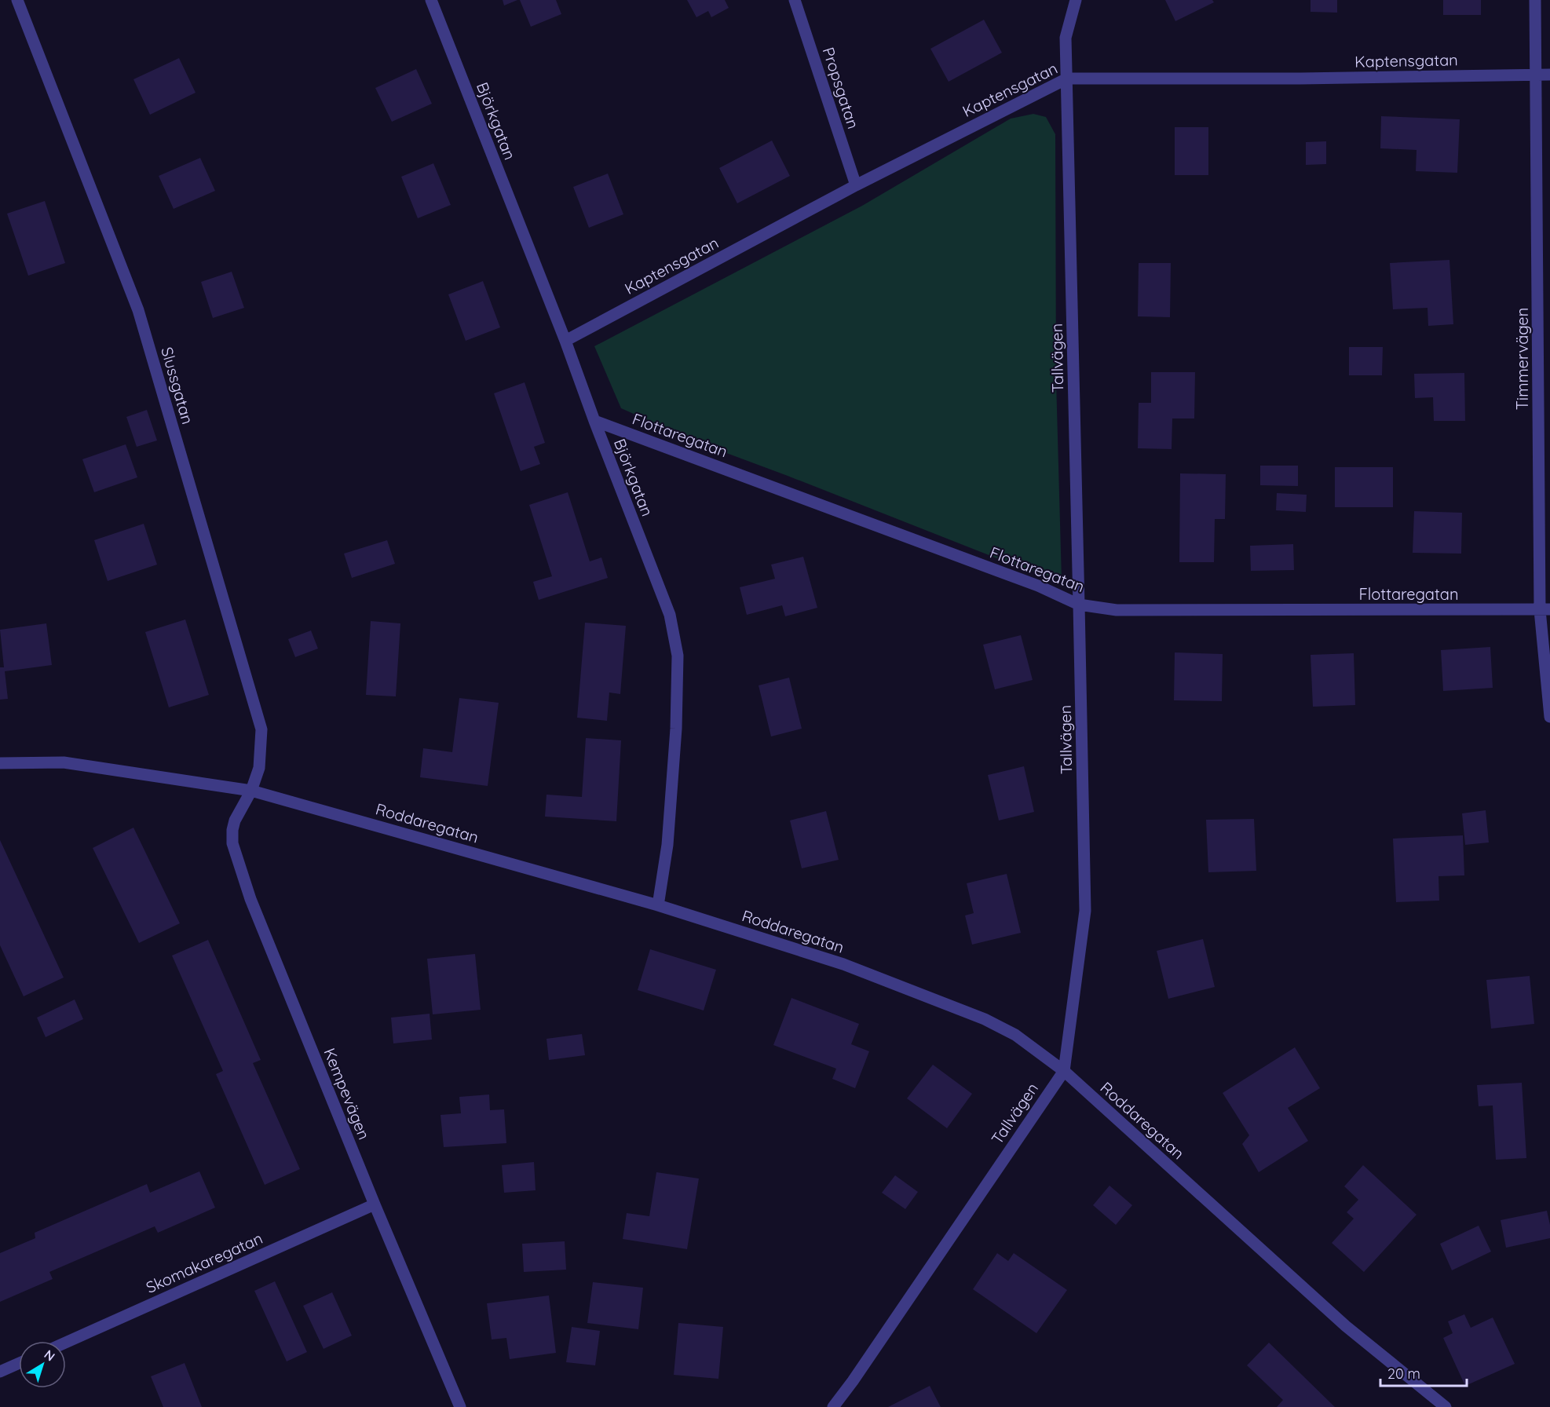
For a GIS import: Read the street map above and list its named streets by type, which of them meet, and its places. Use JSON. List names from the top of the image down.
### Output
{
  "streets": {
    "street": [
      "Kaptensgatan",
      "Propsgatan",
      "Björkgatan",
      "Tallvägen",
      "Timmervägen",
      "Slussgatan",
      "Flottaregatan",
      "Roddaregatan",
      "Kempevägen",
      "Skomakaregatan"
    ]
  },
  "crossings": [
    ["Kaptensgatan", "Propsgatan"],
    ["Kaptensgatan", "Björkgatan"],
    ["Kaptensgatan", "Tallvägen"],
    ["Kaptensgatan", "Timmervägen"],
    ["Björkgatan", "Flottaregatan"],
    ["Björkgatan", "Roddaregatan"],
    ["Tallvägen", "Flottaregatan"],
    ["Tallvägen", "Roddaregatan"],
    ["Timmervägen", "Flottaregatan"],
    ["Slussgatan", "Roddaregatan"],
    ["Slussgatan", "Kempevägen"],
    ["Roddaregatan", "Kempevägen"],
    ["Kempevägen", "Skomakaregatan"]
  ],
  "scale_bar": "20 m",
  "north": "top right"
}
